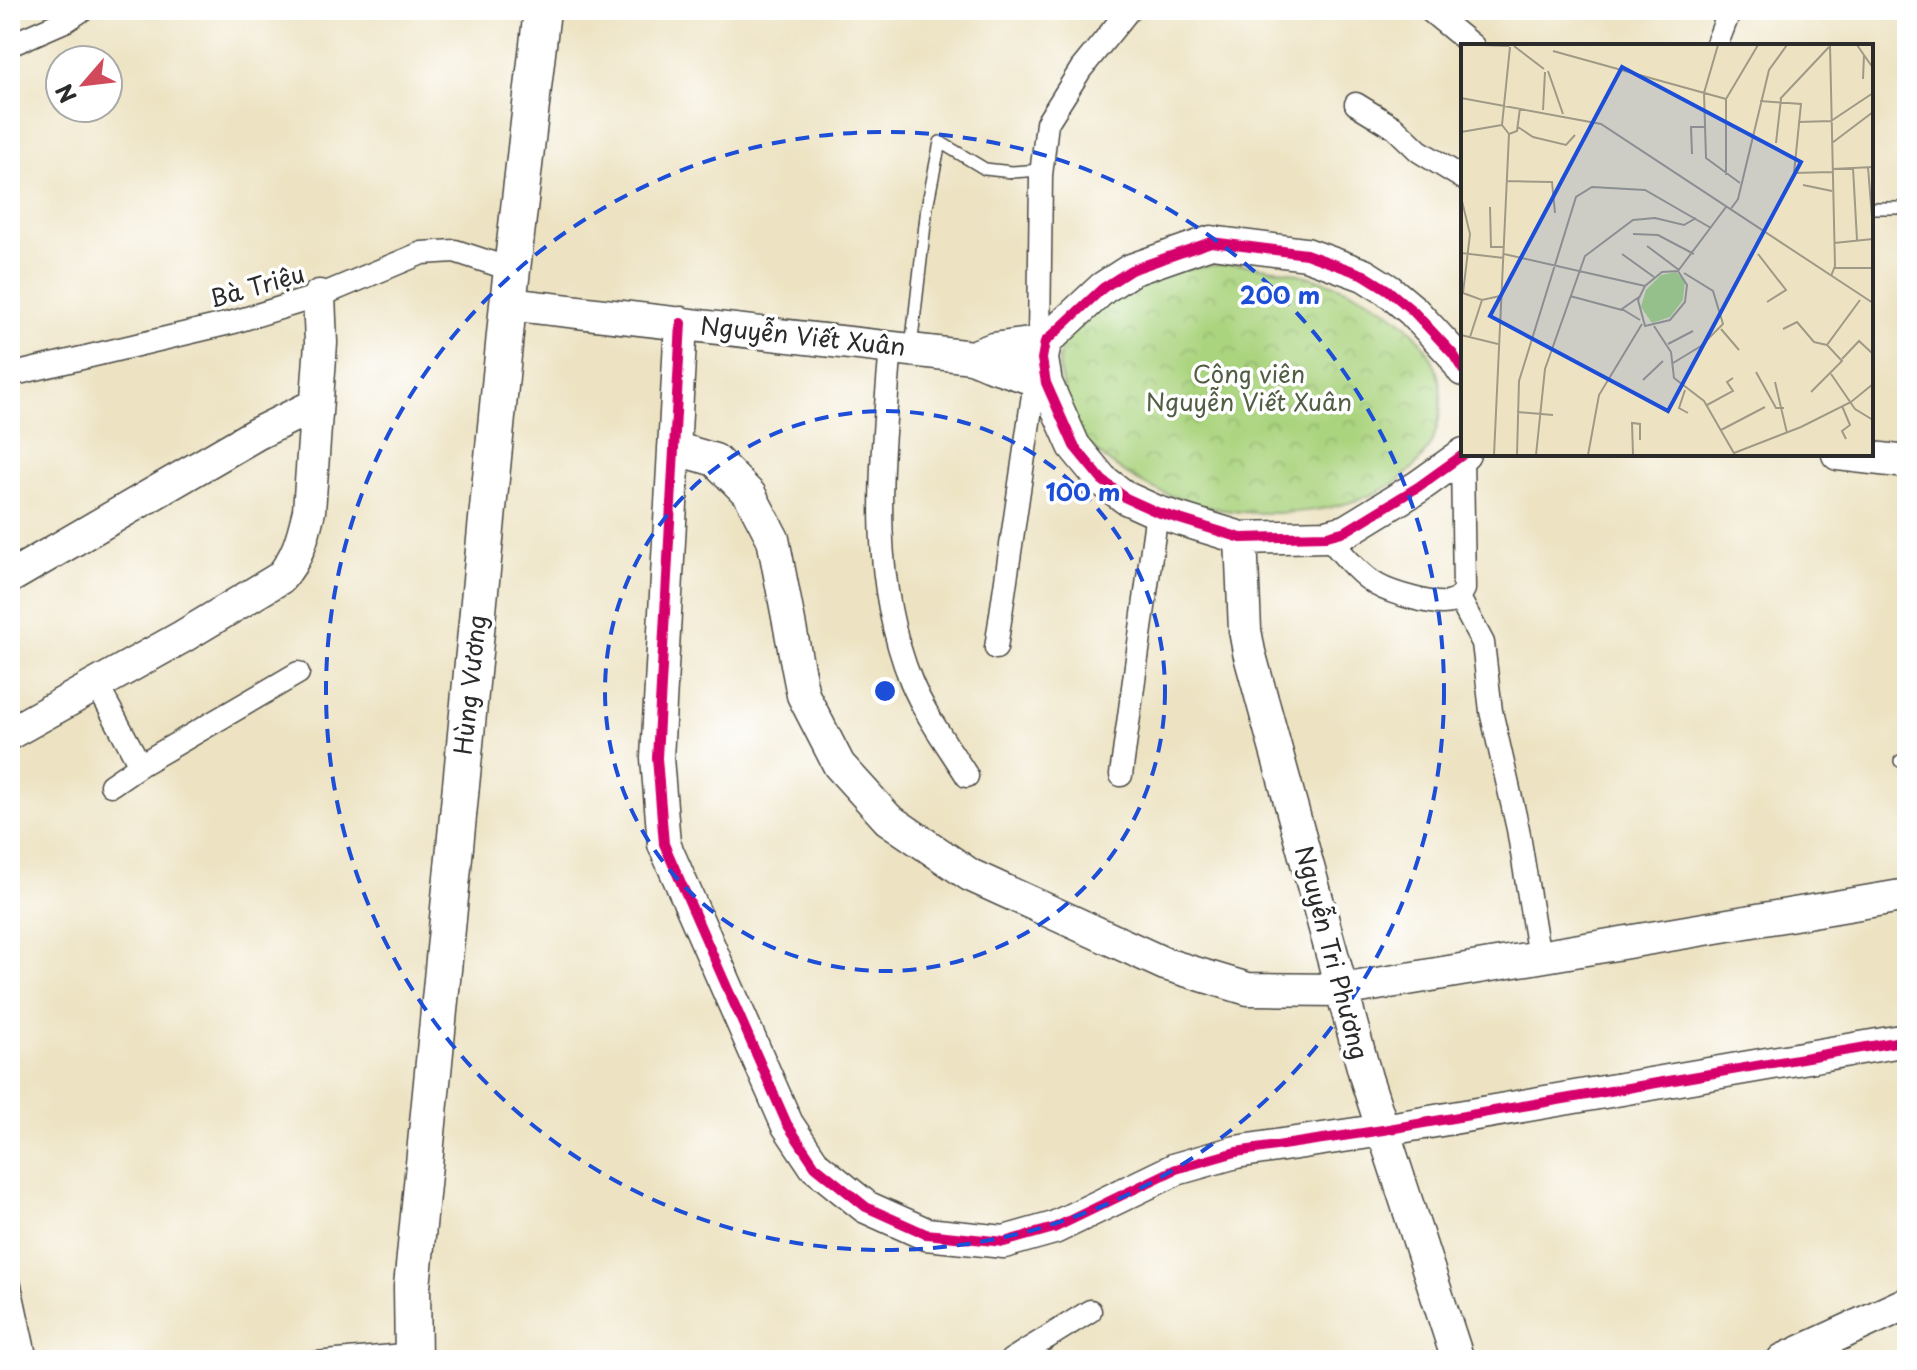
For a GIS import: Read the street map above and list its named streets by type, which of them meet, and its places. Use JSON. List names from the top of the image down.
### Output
{
  "streets": {
    "main road": ["Hùng Vương"],
    "street": ["Bà Triệu", "Nguyễn Viết Xuân", "Nguyễn Tri Phương"]
  },
  "crossings": [
    ["Bà Triệu", "Nguyễn Viết Xuân"],
    ["Bà Triệu", "Hùng Vương"],
    ["Nguyễn Viết Xuân", "Hùng Vương"]
  ],
  "parks": ["Công viên Nguyễn Viết Xuân"],
  "north": "bottom left",
  "rings": ["200 m", "100 m"]
}
